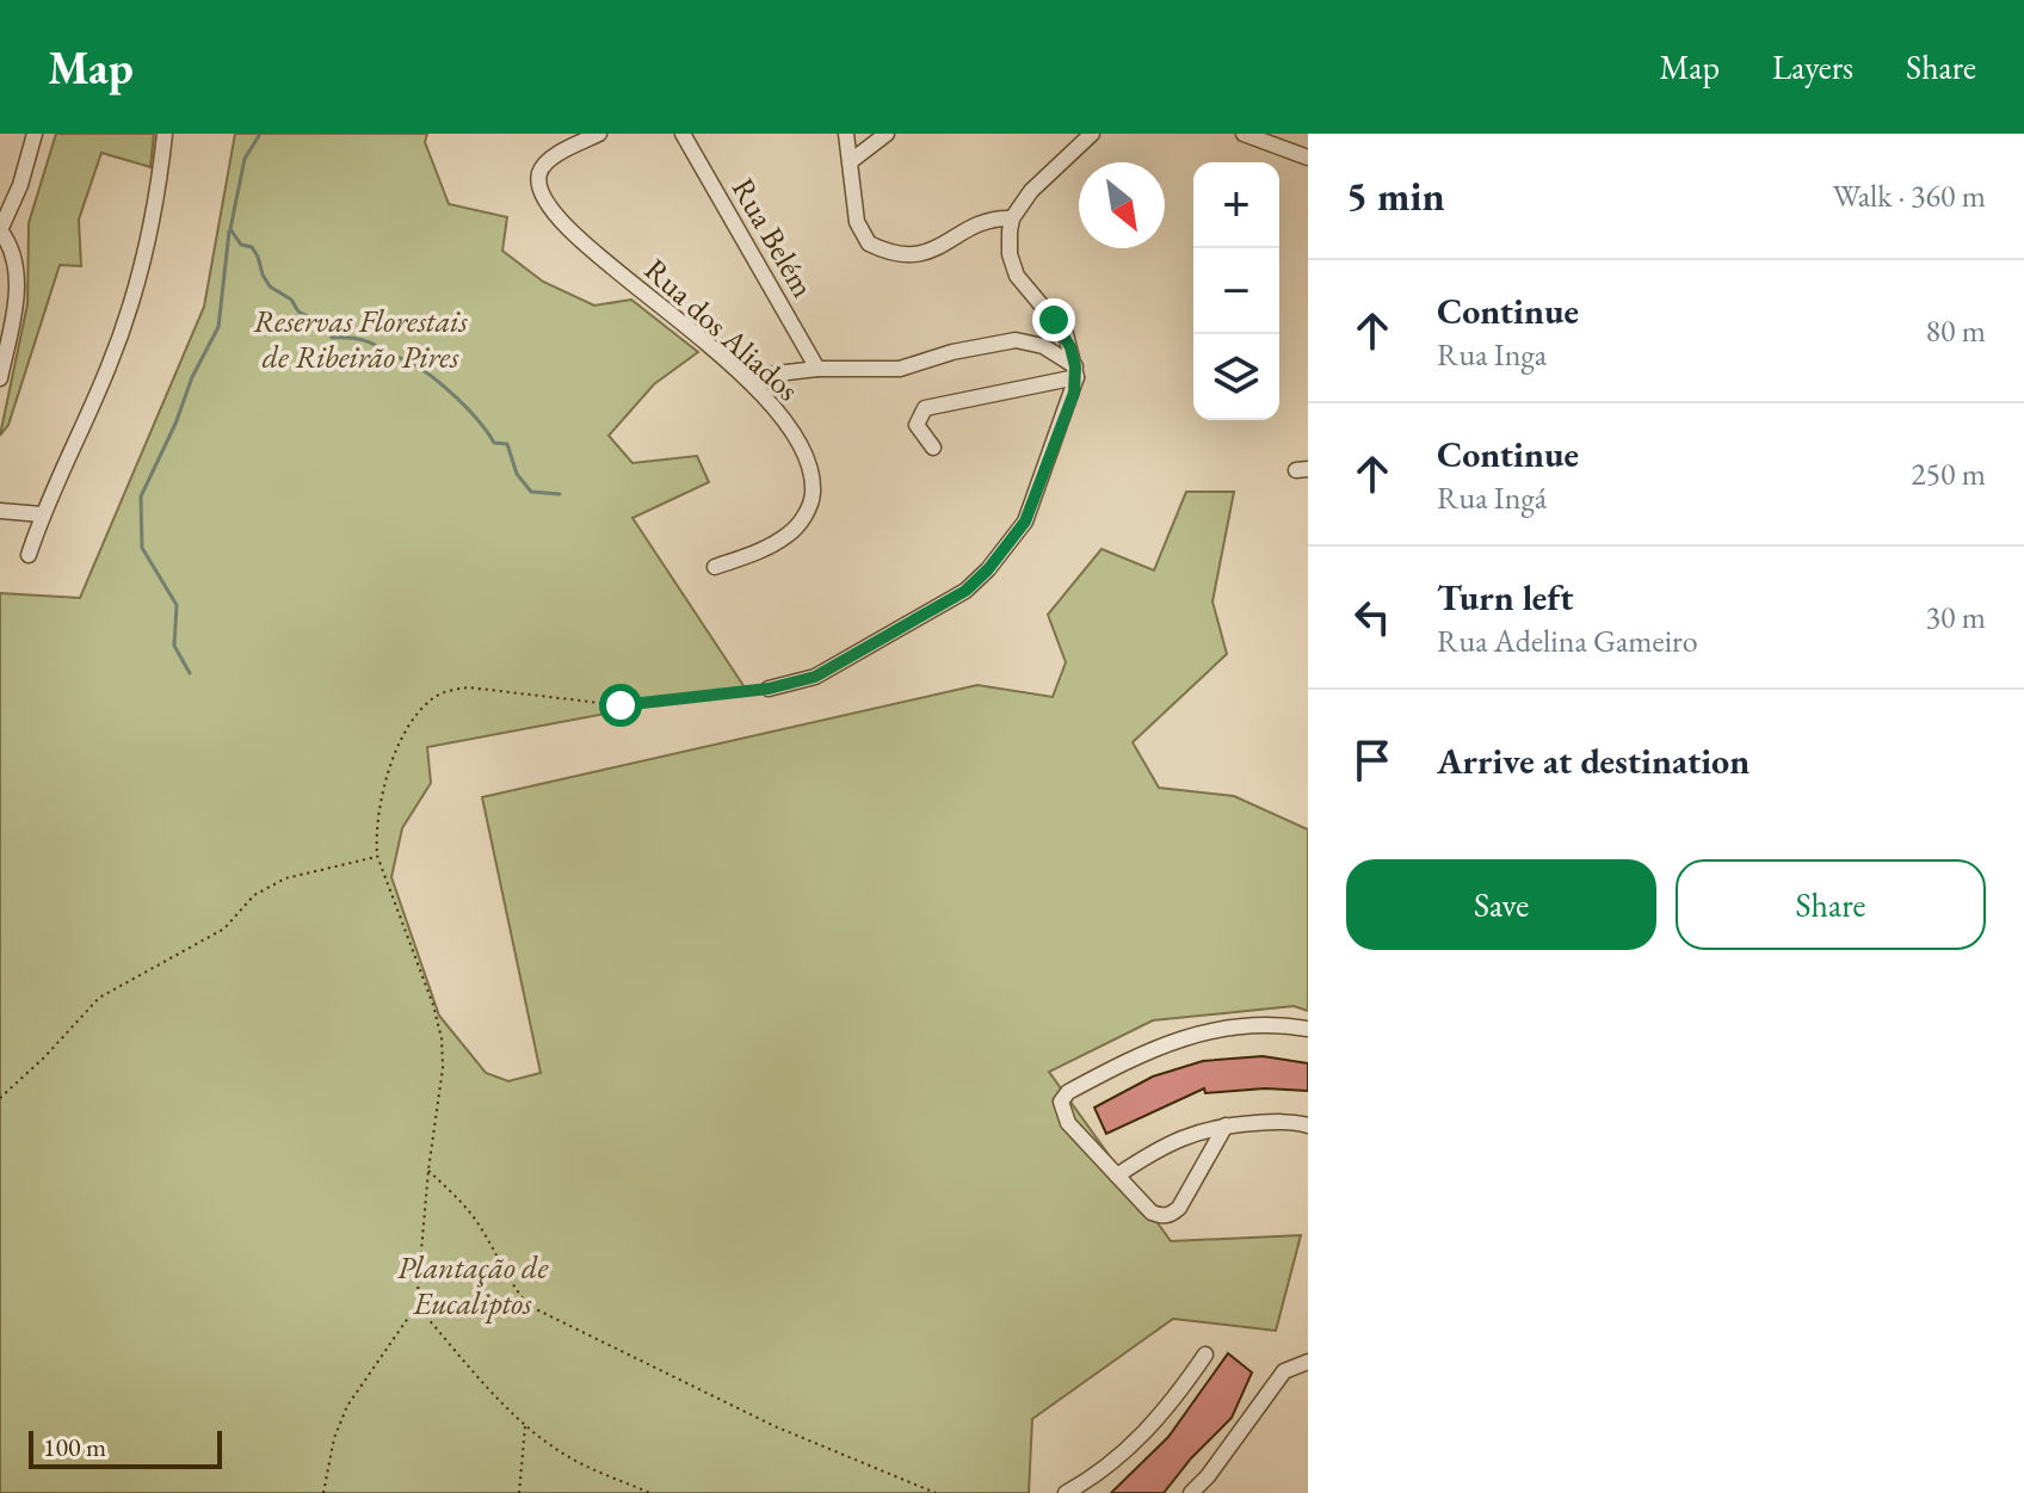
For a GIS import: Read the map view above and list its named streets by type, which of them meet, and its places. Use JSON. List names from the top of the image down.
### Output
{
  "streets": {
    "street": ["Rua Belém", "Rua dos Aliados"]
  },
  "parks": ["Reservas Florestais de Ribeirão Pires", "Plantação de Eucaliptos"],
  "scale_bar": "100 m",
  "north": "bottom right",
  "page": {
    "header": "Map",
    "nav": ["Map", "Layers", "Share"],
    "heading": ["5 min", "Walk · 360 m"],
    "map_buttons": ["+", "−"],
    "list": [
      ["Continue", "Rua Inga", "80 m"],
      ["Continue", "Rua Ingá", "250 m"],
      ["Turn left", "Rua Adelina Gameiro", "30 m"],
      "Arrive at destination"
    ],
    "buttons": ["Save", "Share"],
    "scale": "100 m"
  }
}
